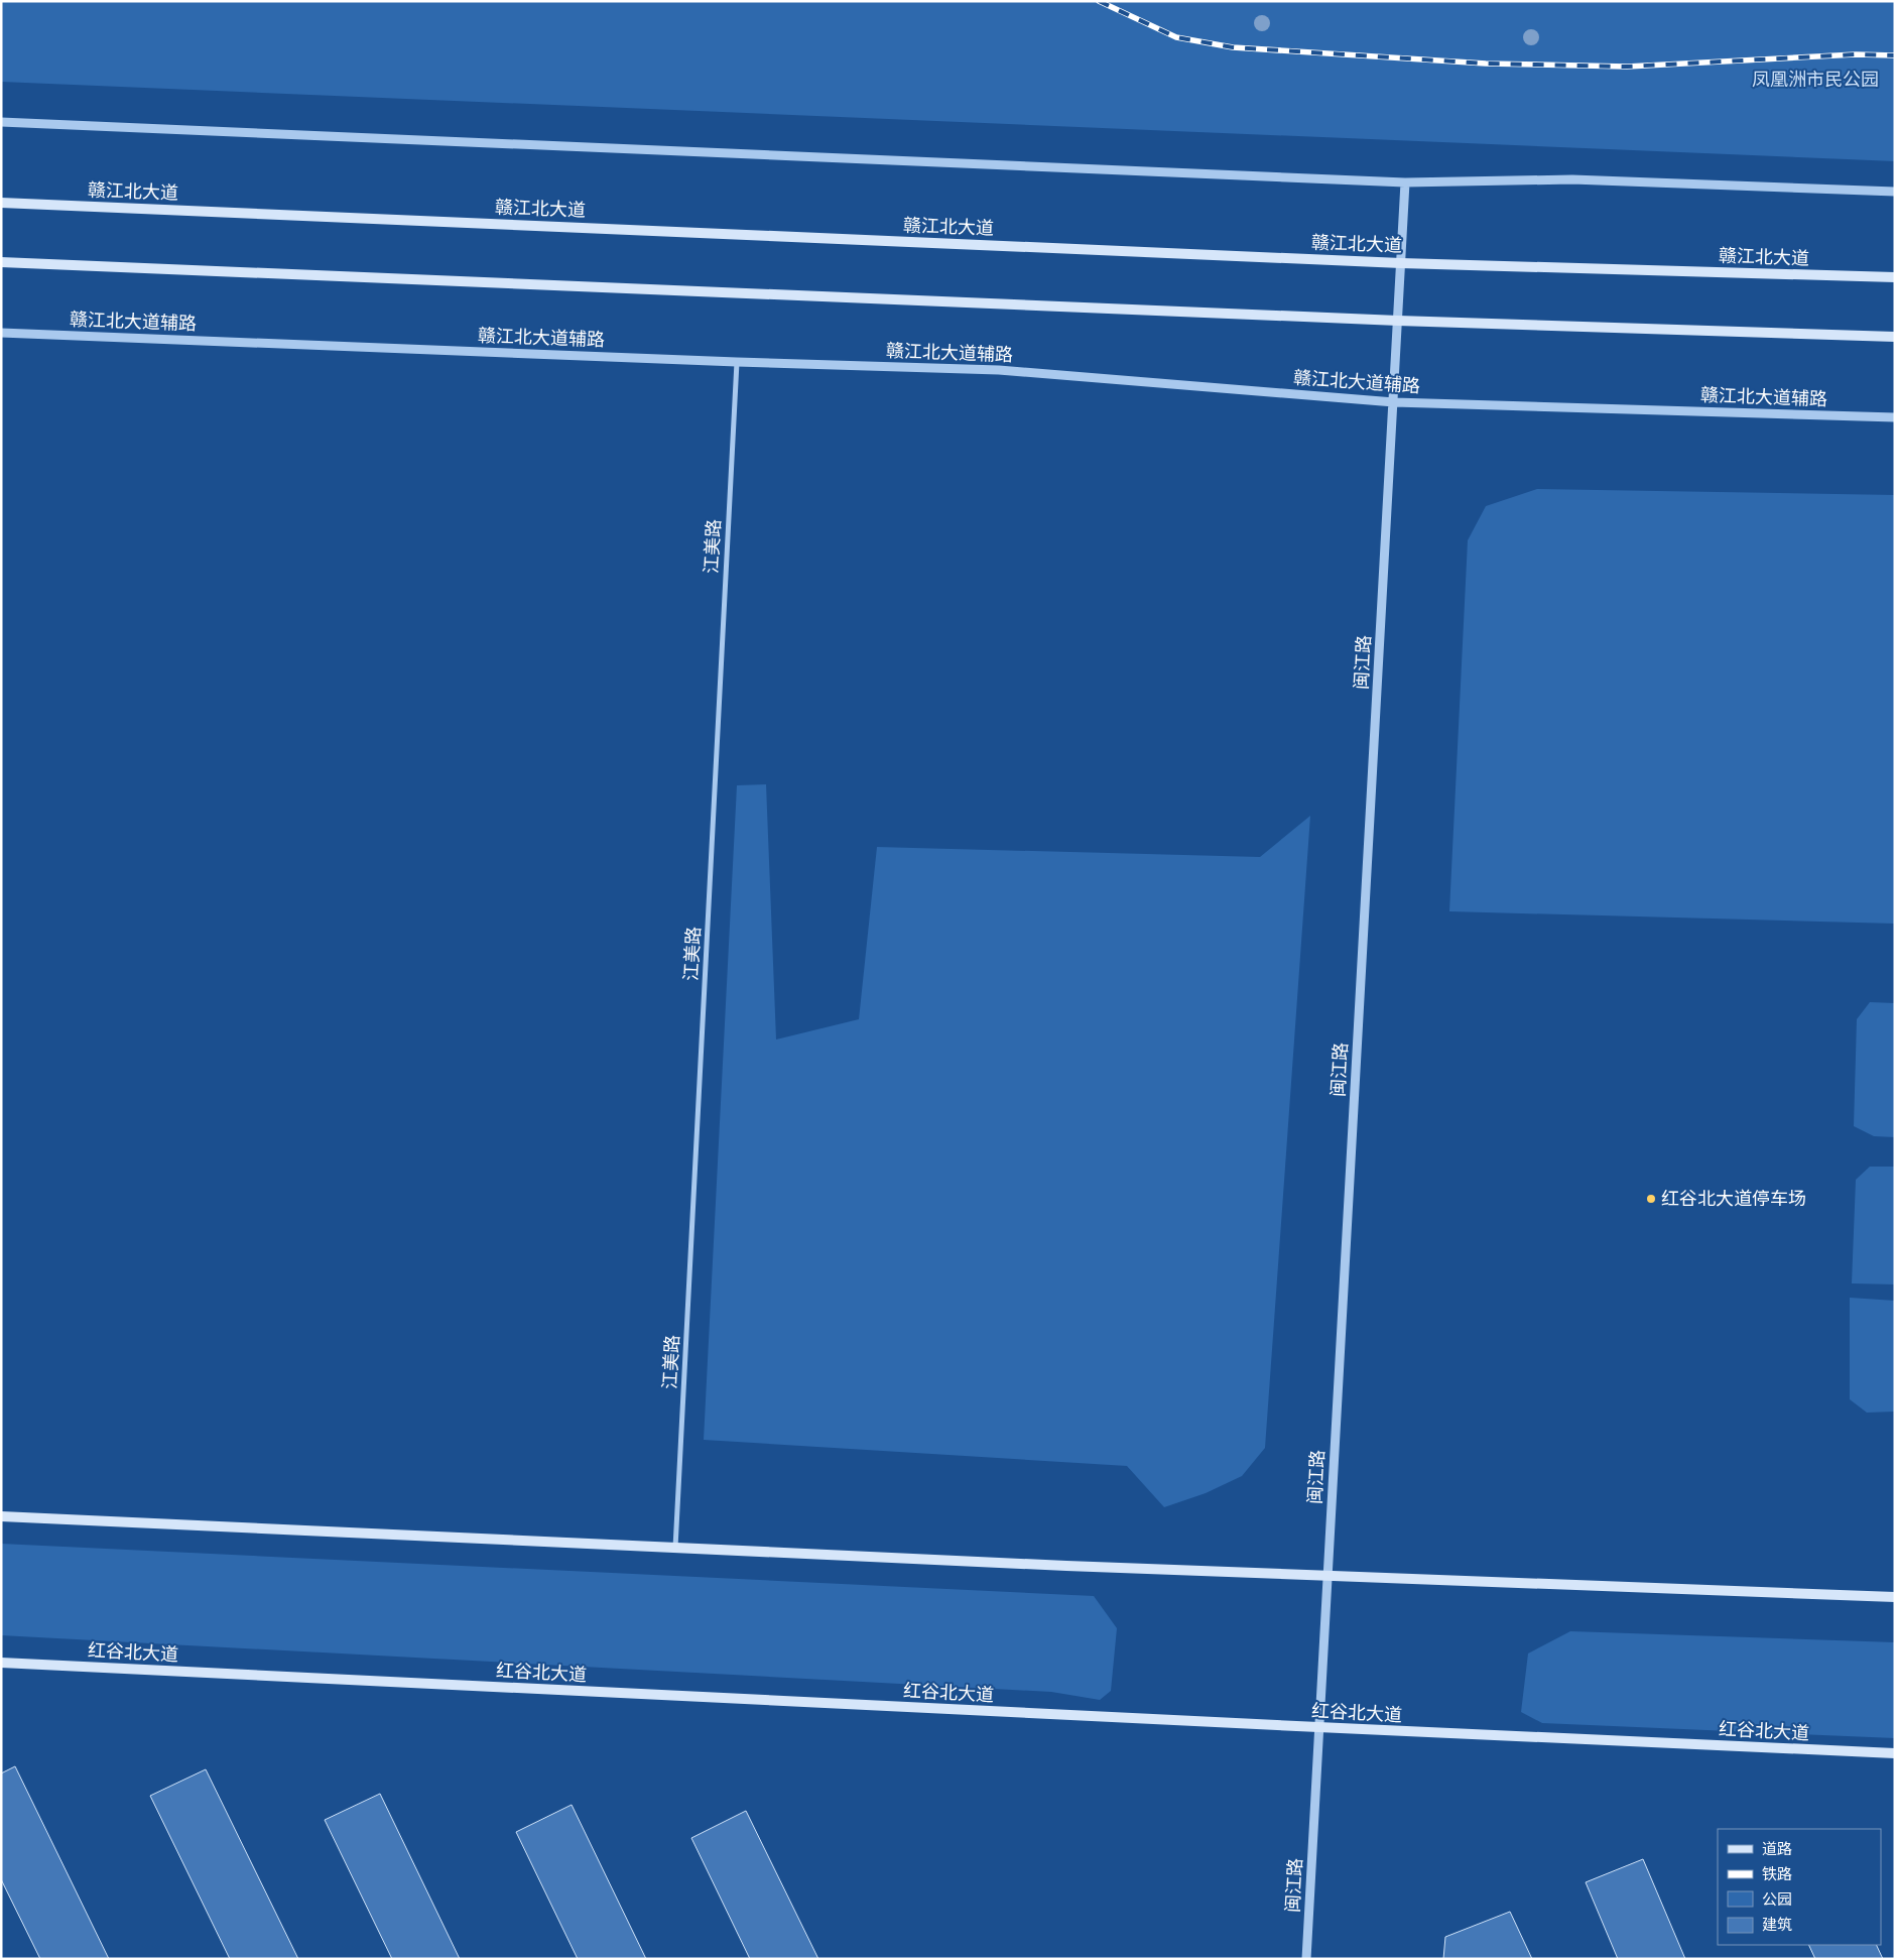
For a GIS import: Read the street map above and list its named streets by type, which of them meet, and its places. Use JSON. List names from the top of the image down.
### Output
{
  "streets": {
    "main road": ["赣江北大道", "红谷北大道"],
    "street": ["赣江北大道辅路", "江美路", "闽江路"]
  },
  "crossings": [
    ["赣江北大道", "闽江路"],
    ["赣江北大道辅路", "江美路"],
    ["赣江北大道辅路", "闽江路"],
    ["闽江路", "红谷北大道"]
  ],
  "parks": ["凤凰洲市民公园"],
  "places": ["红谷北大道停车场"],
  "legend": [
    "道路",
    "铁路",
    "公园",
    "建筑"
  ]
}
